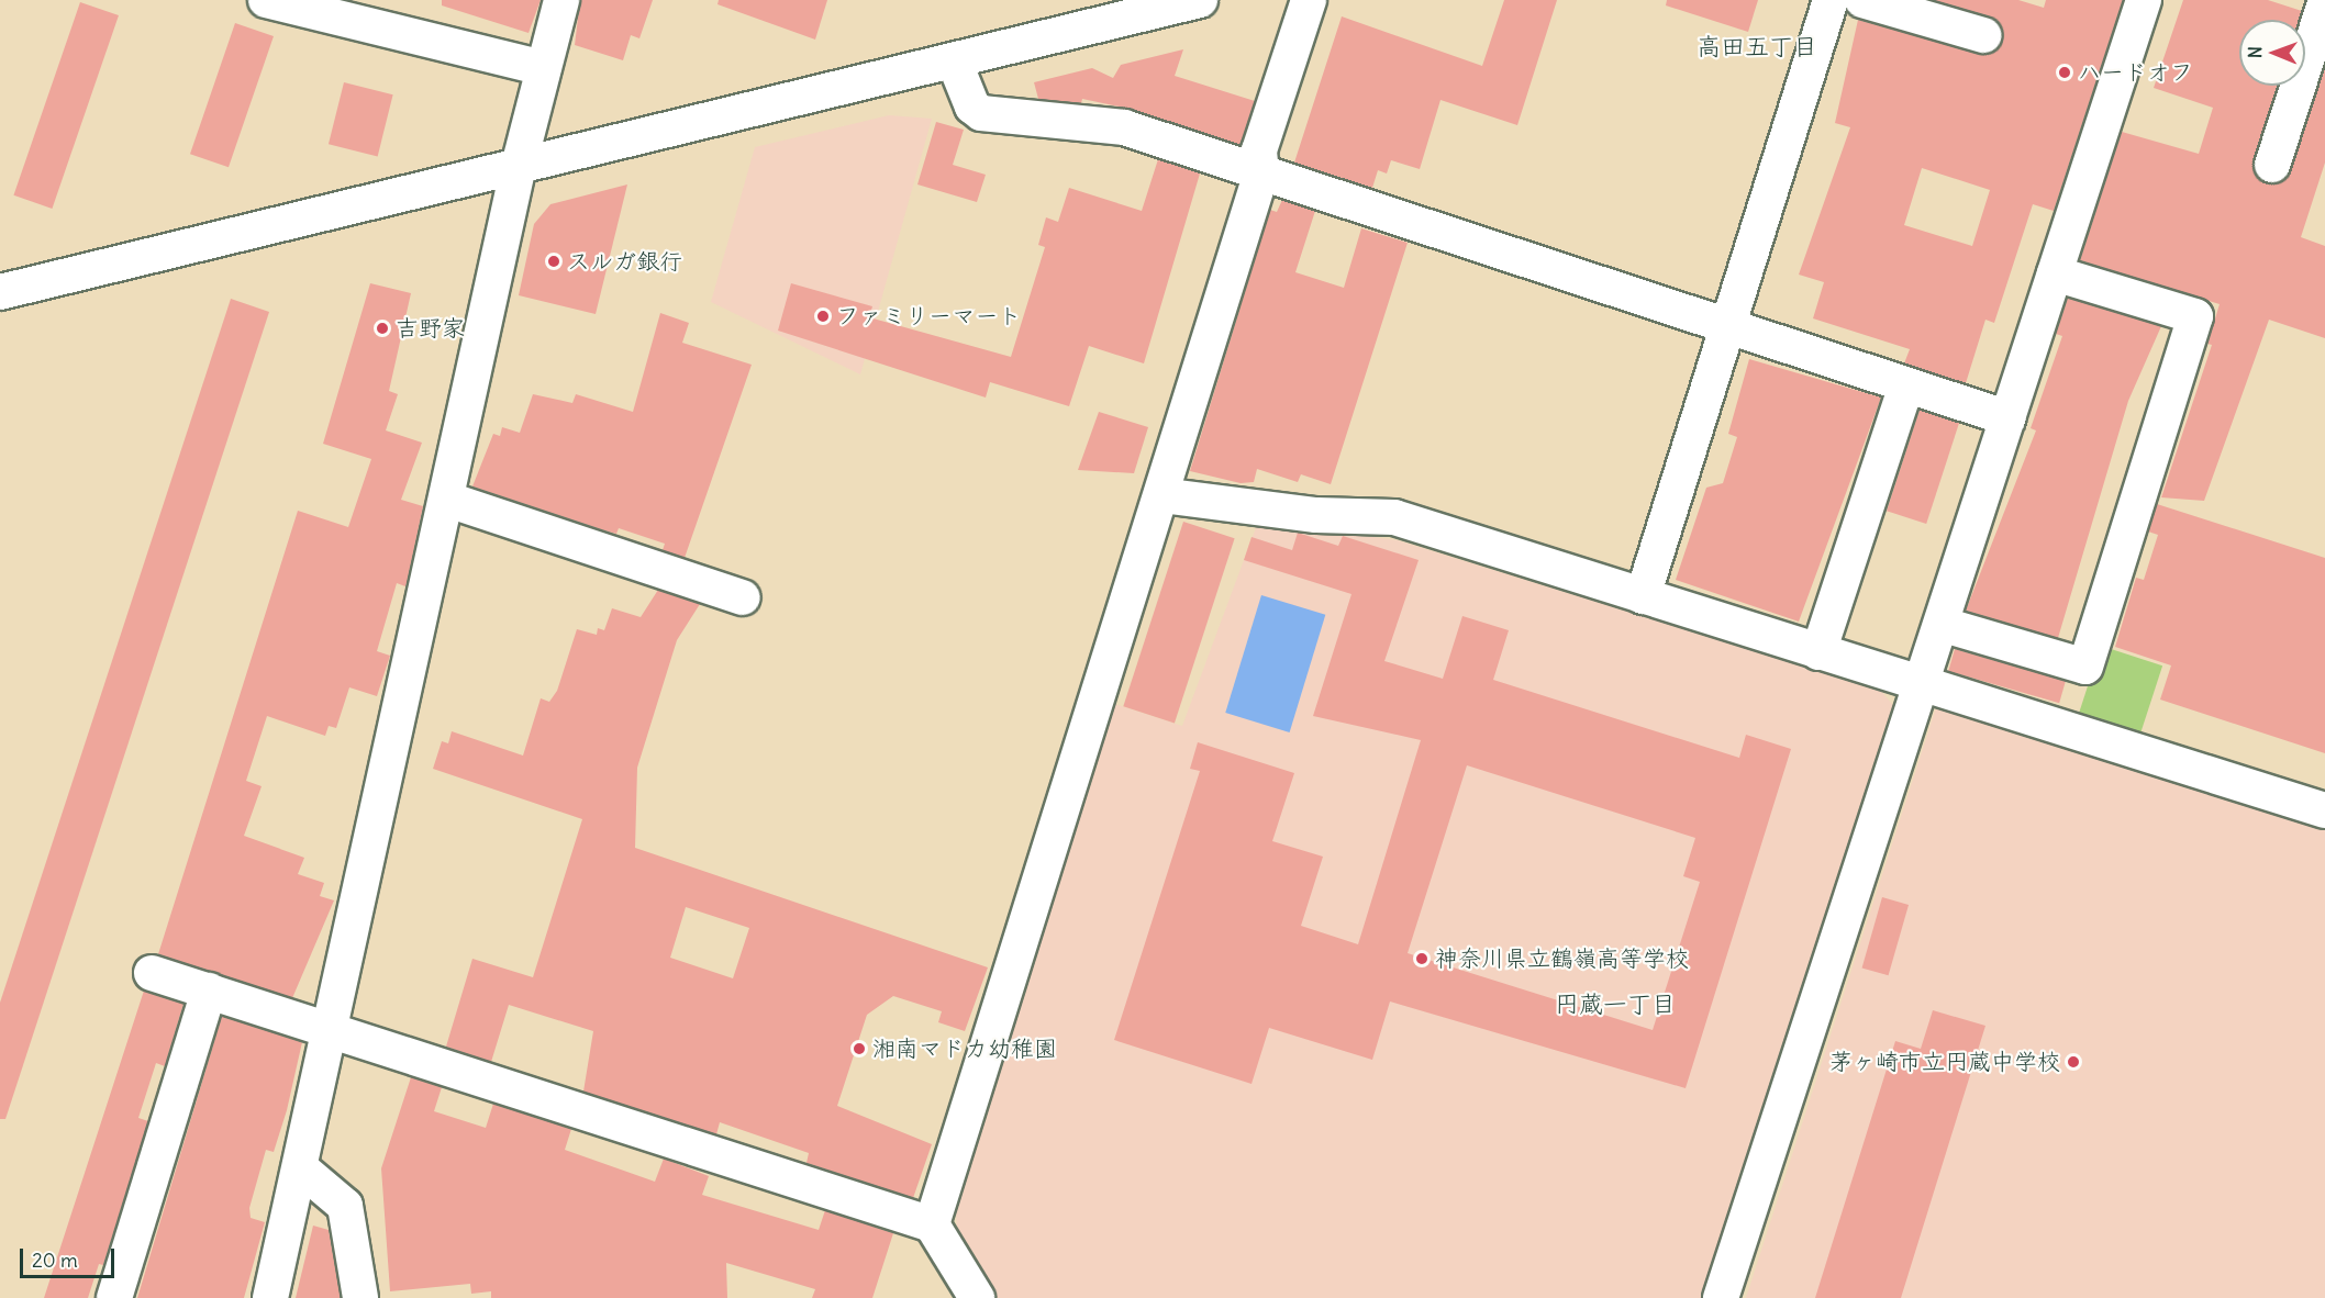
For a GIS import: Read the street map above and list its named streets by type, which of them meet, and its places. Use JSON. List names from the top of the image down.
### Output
{
  "districts": ["高田五丁目", "円蔵一丁目"],
  "places": [
    "ハードオフ",
    "スルガ銀行",
    "ファミリーマート",
    "吉野家",
    "神奈川県立鶴嶺高等学校",
    "湘南マドカ幼稚園",
    "茅ヶ崎市立円蔵中学校"
  ],
  "scale_bar": "20 m",
  "north": "left"
}
